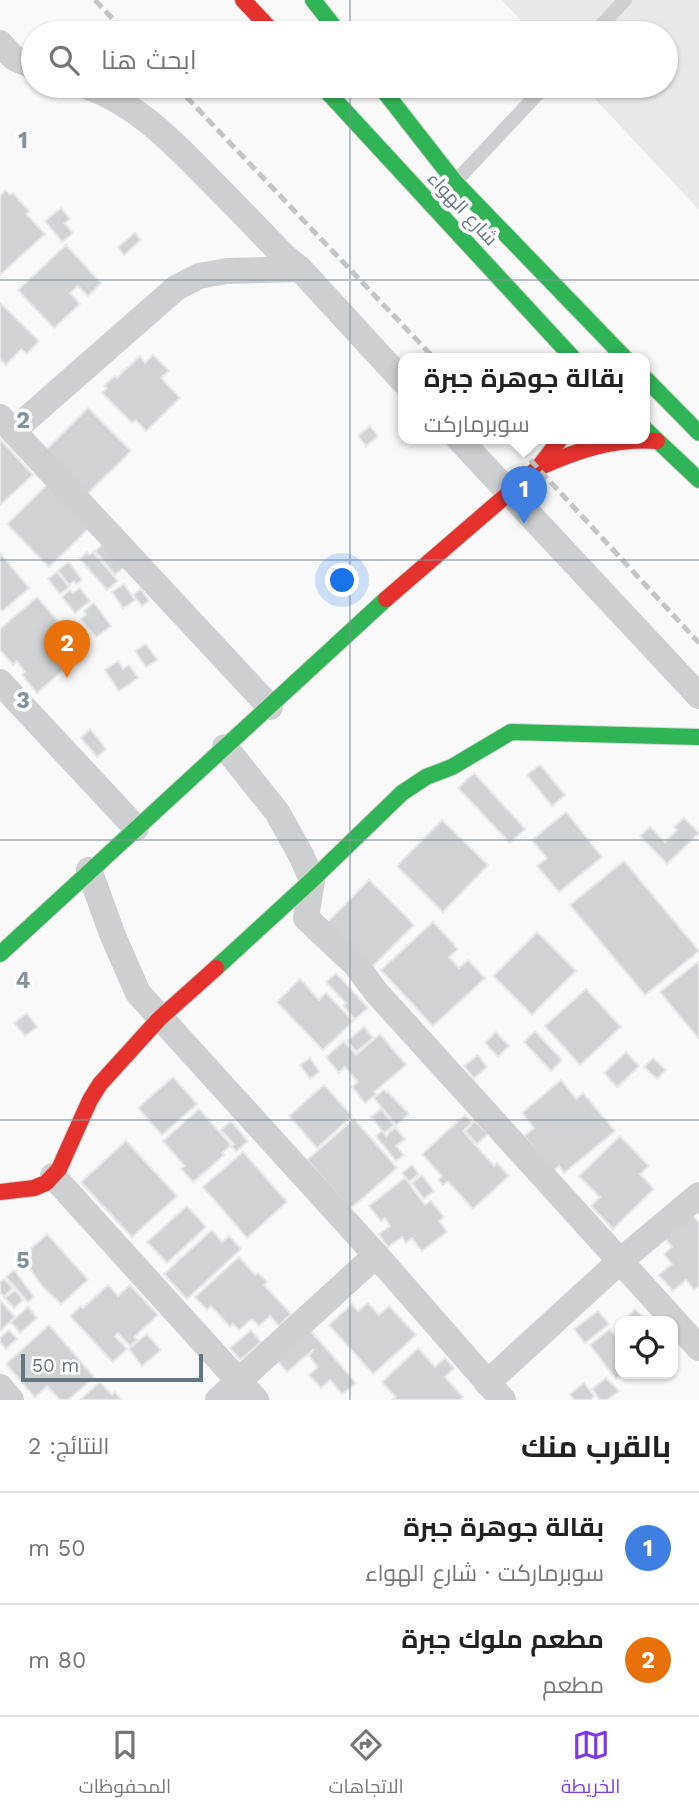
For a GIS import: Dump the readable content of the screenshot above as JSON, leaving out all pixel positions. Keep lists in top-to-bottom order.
{
  "streets": {
    "main road": ["شارع الهواء"]
  },
  "scale_bar": "50 m",
  "page": {
    "search": "ابحث هنا",
    "popup": ["بقالة جوهرة جبرة", "سوبرماركت"],
    "pins": ["1", "2"],
    "scale": "50 m",
    "heading": ["بالقرب منك", "النتائج: 2"],
    "list": [
      {
        "mark": "1",
        "name": "بقالة جوهرة جبرة",
        "note": "سوبرماركت · شارع الهواء",
        "value": "50 m"
      },
      {
        "mark": "2",
        "name": "مطعم ملوك جبرة",
        "note": "مطعم",
        "value": "80 m"
      }
    ],
    "nav": ["الخريطة", "الاتجاهات", "المحفوظات"]
  },
  "grid": {
    "rows": [
      "1",
      "2",
      "3",
      "4",
      "5"
    ]
  }
}
